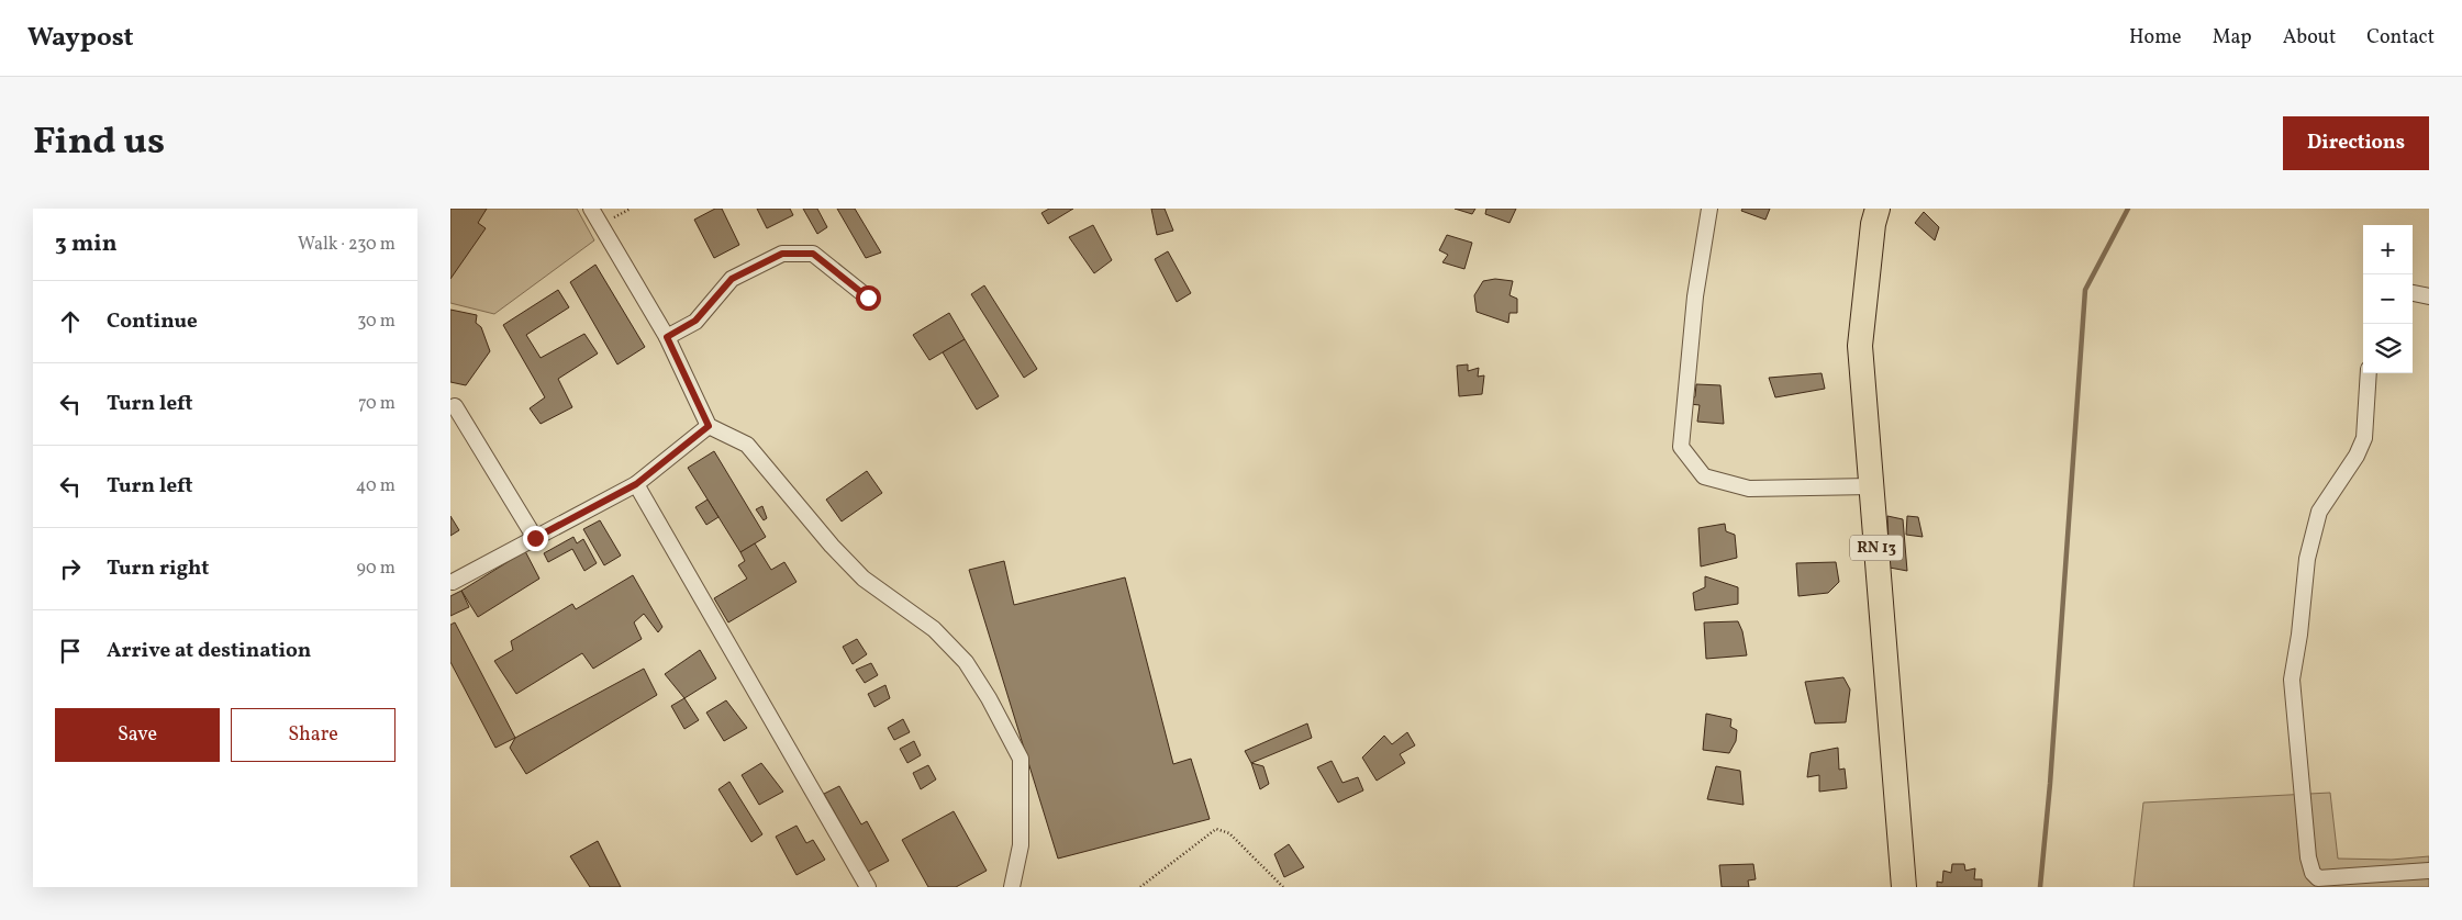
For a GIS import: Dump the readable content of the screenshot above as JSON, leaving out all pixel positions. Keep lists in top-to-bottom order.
{
  "streets": {
    "main road": ["RN 13"]
  },
  "page": {
    "header": "Waypost",
    "nav": [
      "Home",
      "Map",
      "About",
      "Contact"
    ],
    "title": "Find us",
    "buttons": [
      "Directions",
      ["Save", "Share"]
    ],
    "heading": ["3 min", "Walk · 230 m"],
    "map_buttons": ["+", "−"],
    "list": [
      ["Continue", "30 m"],
      ["Turn left", "70 m"],
      ["Turn left", "40 m"],
      ["Turn right", "90 m"],
      "Arrive at destination"
    ]
  }
}
